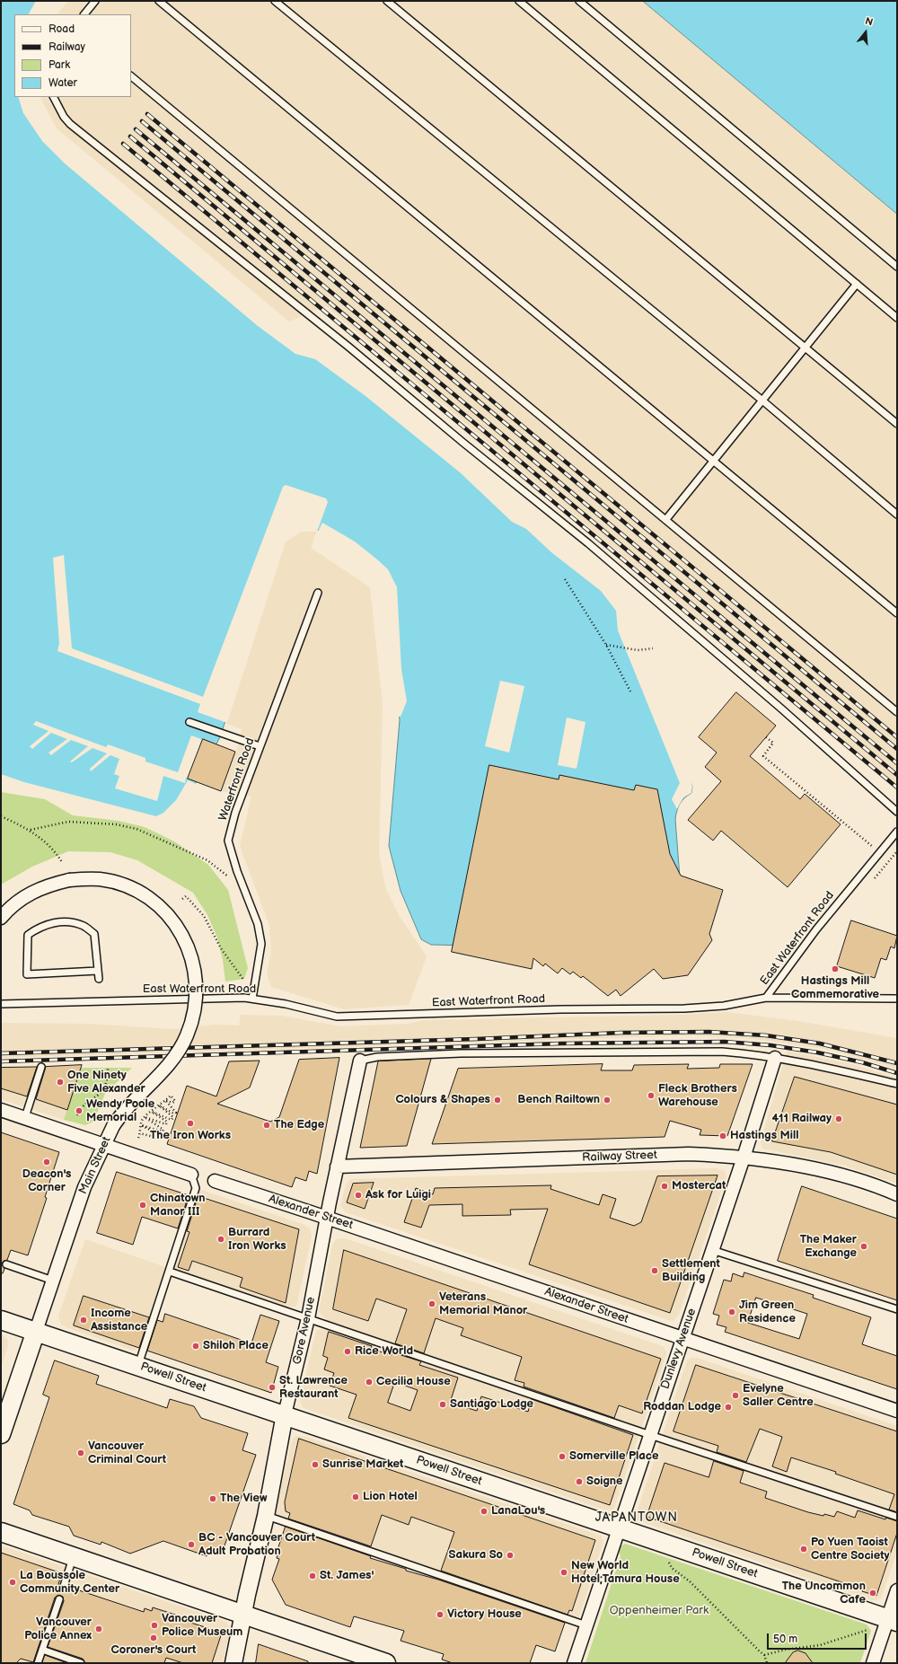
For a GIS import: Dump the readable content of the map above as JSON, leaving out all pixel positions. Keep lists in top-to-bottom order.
{
  "streets": {
    "main road": ["Main Street", "Powell Street"],
    "street": [
      "Railway Street",
      "Alexander Street",
      "Gore Avenue",
      "Dunlevy Avenue"
    ],
    "lane": ["Waterfront Road", "East Waterfront Road"]
  },
  "crossings": [
    ["Waterfront Road", "East Waterfront Road"],
    ["Railway Street", "Gore Avenue"],
    ["Railway Street", "Dunlevy Avenue"],
    ["Main Street", "Powell Street"],
    ["Alexander Street", "Gore Avenue"],
    ["Alexander Street", "Dunlevy Avenue"],
    ["Gore Avenue", "Powell Street"],
    ["Dunlevy Avenue", "Powell Street"]
  ],
  "districts": ["JAPANTOWN"],
  "parks": ["Oppenheimer Park"],
  "places": [
    "Hastings Mill Commemorative",
    "One Ninety Five Alexander",
    "Fleck Brothers Warehouse",
    "Colours & Shapes",
    "Bench Railtown",
    "Wendy Poole Memorial",
    "411 Railway",
    "The Iron Works",
    "The Edge",
    "Hastings Mill",
    "Deacon's Corner",
    "Mostercat",
    "Ask for Luigi",
    "Chinatown Manor III",
    "Burrard Iron Works",
    "The Maker Exchange",
    "Settlement Building",
    "Veterans Memorial Manor",
    "Jim Green Residence",
    "Income Assistance",
    "Shiloh Place",
    "Rice World",
    "Cecilia House",
    "St. Lawrence Restaurant",
    "Evelyne Saller Centre",
    "Santiago Lodge",
    "Roddan Lodge",
    "Vancouver Criminal Court",
    "Somerville Place",
    "Sunrise Market",
    "Soigne",
    "Lion Hotel",
    "The View",
    "LanaLou's",
    "BC - Vancouver Court Adult Probation",
    "Po Yuen Taoist Centre Society",
    "Sakura So",
    "New World Hotel;Tamura House",
    "St. James'",
    "La Boussole Community Center",
    "The Uncommon Cafe",
    "Victory House",
    "Vancouver Police Museum",
    "Vancouver Police Annex",
    "Coroner's Court"
  ],
  "legend": [
    "Road",
    "Railway",
    "Park",
    "Water"
  ],
  "scale_bar": "50 m",
  "north": "top"
}
